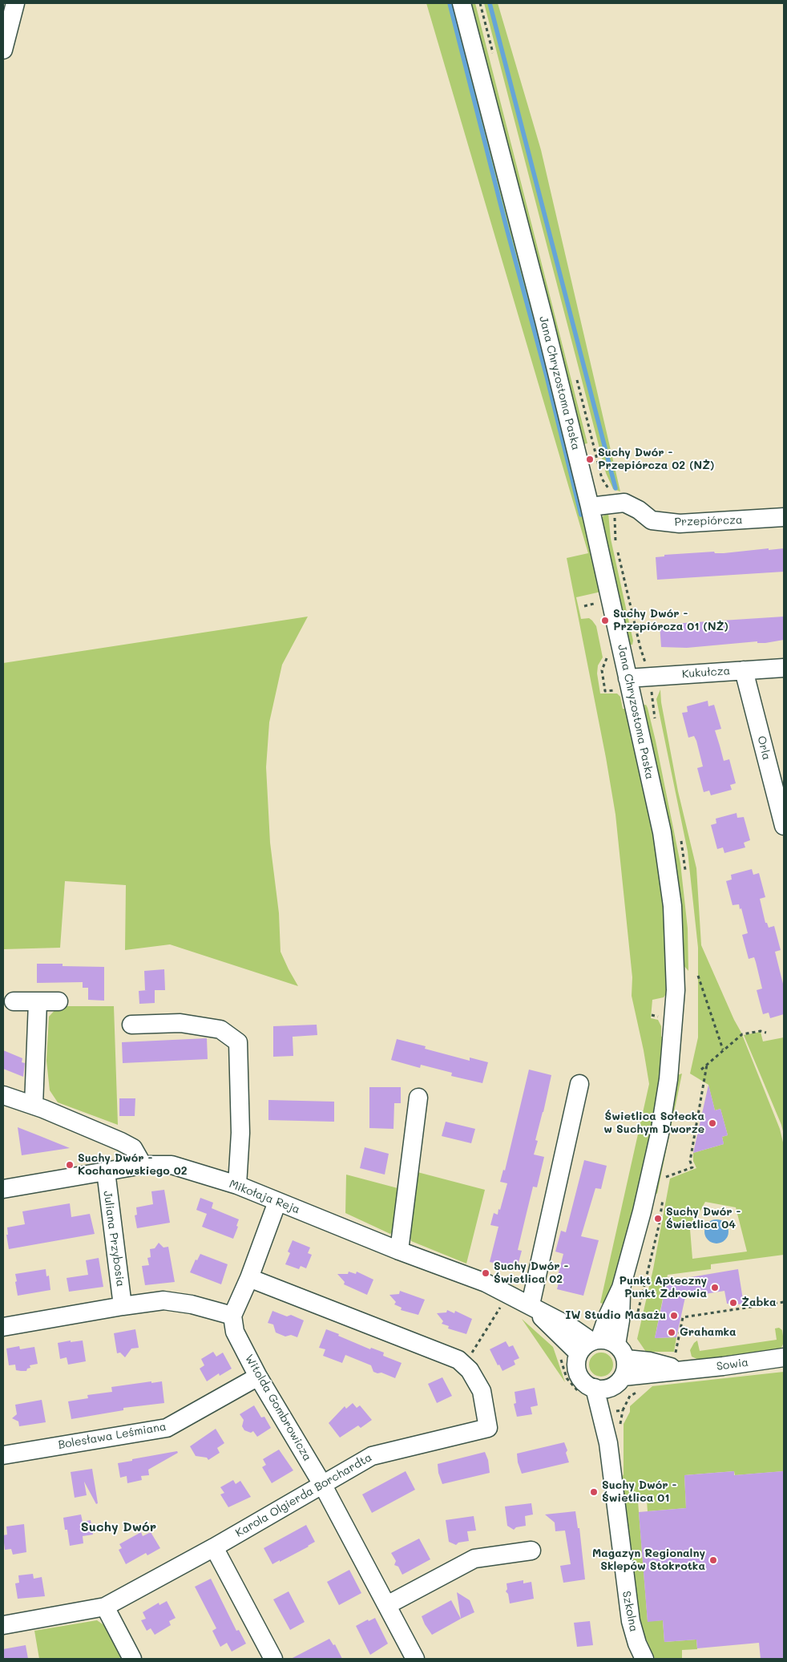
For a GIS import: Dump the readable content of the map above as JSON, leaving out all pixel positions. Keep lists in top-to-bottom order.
{
  "streets": {
    "street": [
      "Jana Chryzostoma Paska",
      "Przepiórcza",
      "Kukułcza",
      "Orla",
      "Mikołaja Reja",
      "Juliana Przybosia",
      "Sowia",
      "Witolda Gombrowicza",
      "Bolesława Leśmiana",
      "Karola Olgierda Borchardta",
      "Szkolna"
    ]
  },
  "crossings": [
    ["Jana Chryzostoma Paska", "Przepiórcza"],
    ["Jana Chryzostoma Paska", "Kukułcza"],
    ["Jana Chryzostoma Paska", "Mikołaja Reja"],
    ["Jana Chryzostoma Paska", "Sowia"],
    ["Jana Chryzostoma Paska", "Szkolna"],
    ["Kukułcza", "Orla"],
    ["Mikołaja Reja", "Juliana Przybosia"],
    ["Mikołaja Reja", "Sowia"],
    ["Mikołaja Reja", "Szkolna"],
    ["Sowia", "Szkolna"],
    ["Witolda Gombrowicza", "Bolesława Leśmiana"],
    ["Witolda Gombrowicza", "Karola Olgierda Borchardta"]
  ],
  "districts": ["Suchy Dwór"],
  "places": [
    "Suchy Dwór - Przepiórcza 02 (NŻ)",
    "Suchy Dwór - Przepiórcza 01 (NŻ)",
    "Świetlica Sołecka w Suchym Dworze",
    "Suchy Dwór - Kochanowskiego 02",
    "Suchy Dwór - Świetlica 04",
    "Suchy Dwór - Świetlica 02",
    "Punkt Apteczny Punkt Zdrowia",
    "Żabka",
    "IW Studio Masażu",
    "Grahamka",
    "Suchy Dwór - Świetlica 01",
    "Magazyn Regionalny Sklepów Stokrotka"
  ]
}
